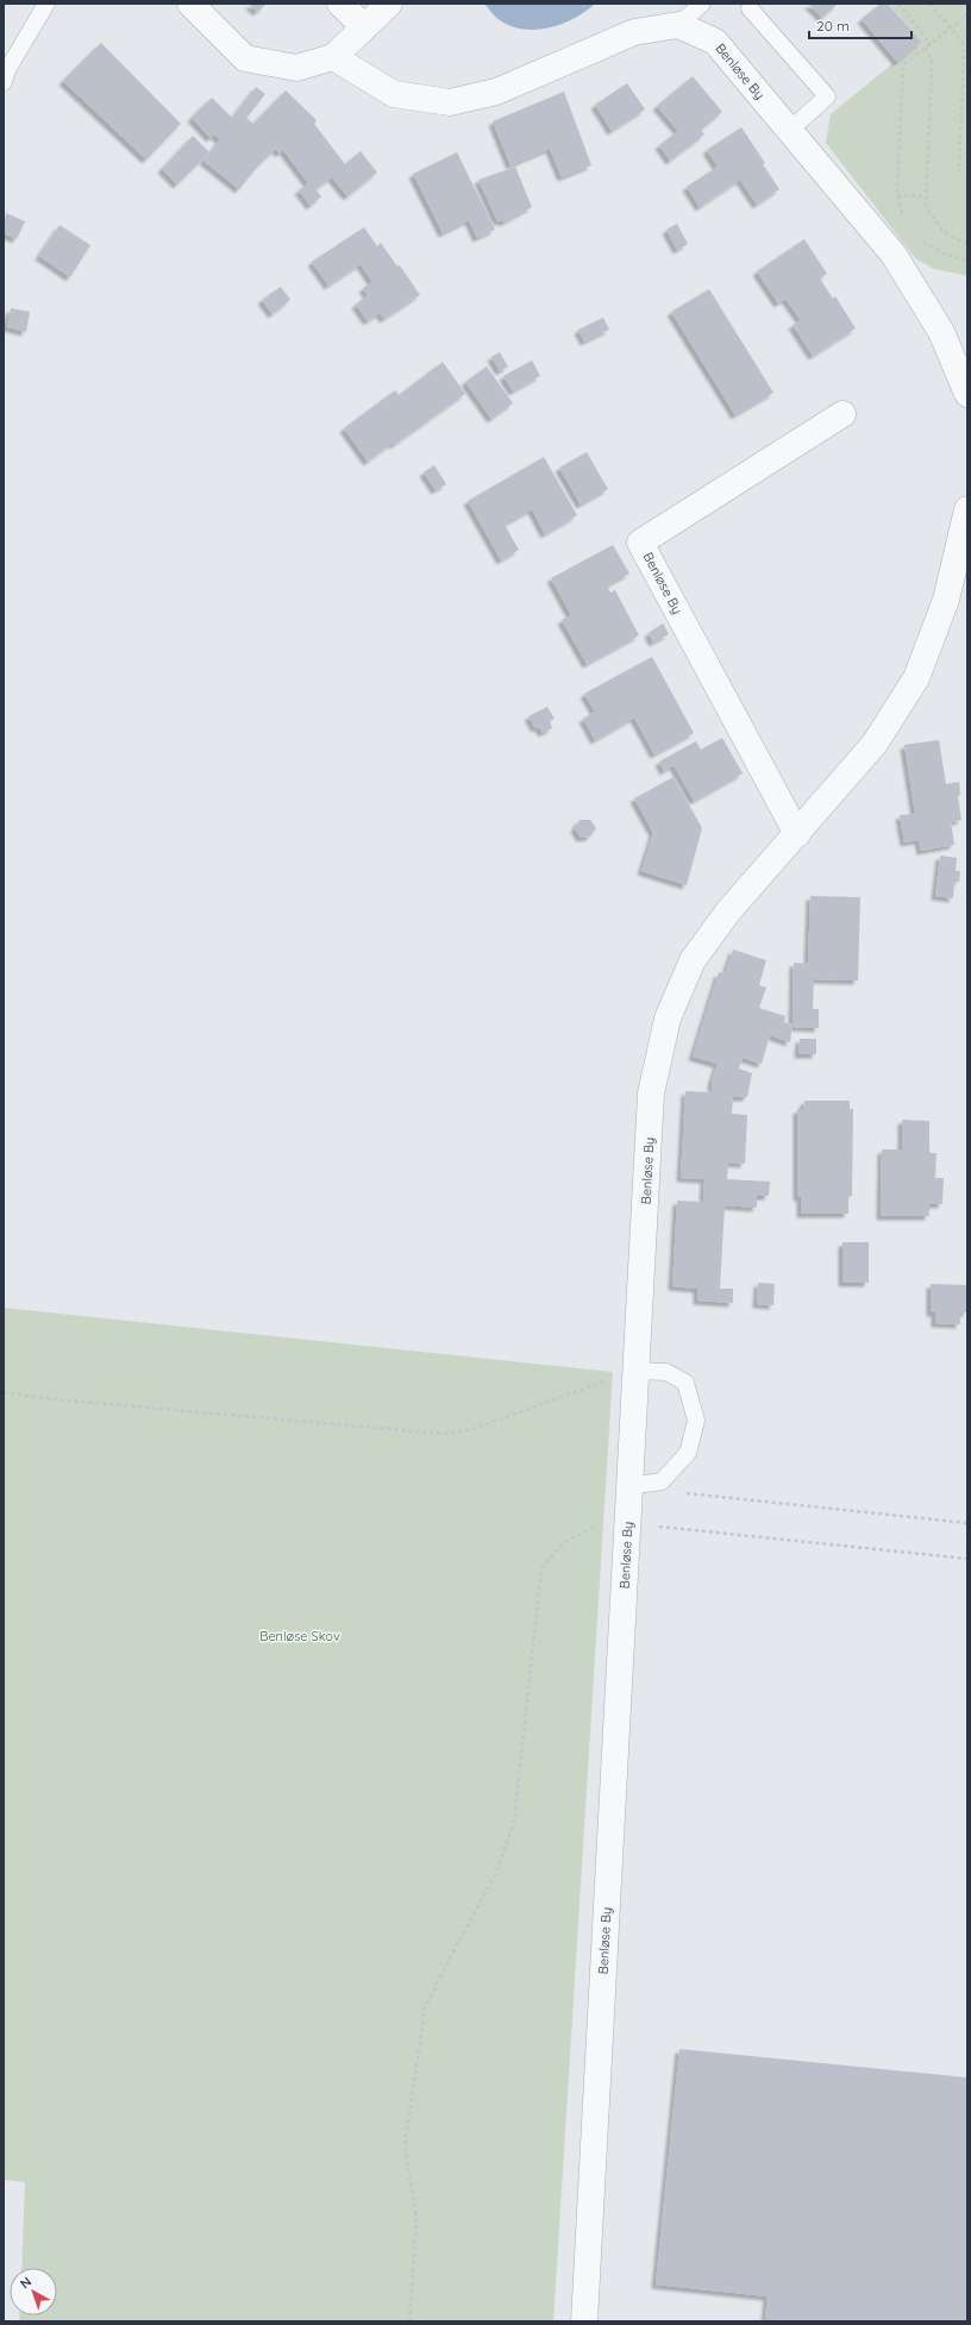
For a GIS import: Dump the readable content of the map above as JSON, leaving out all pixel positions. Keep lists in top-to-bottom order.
{
  "streets": {
    "street": ["Benløse By"]
  },
  "parks": ["Benløse Skov"],
  "scale_bar": "20 m",
  "north": "top left"
}
